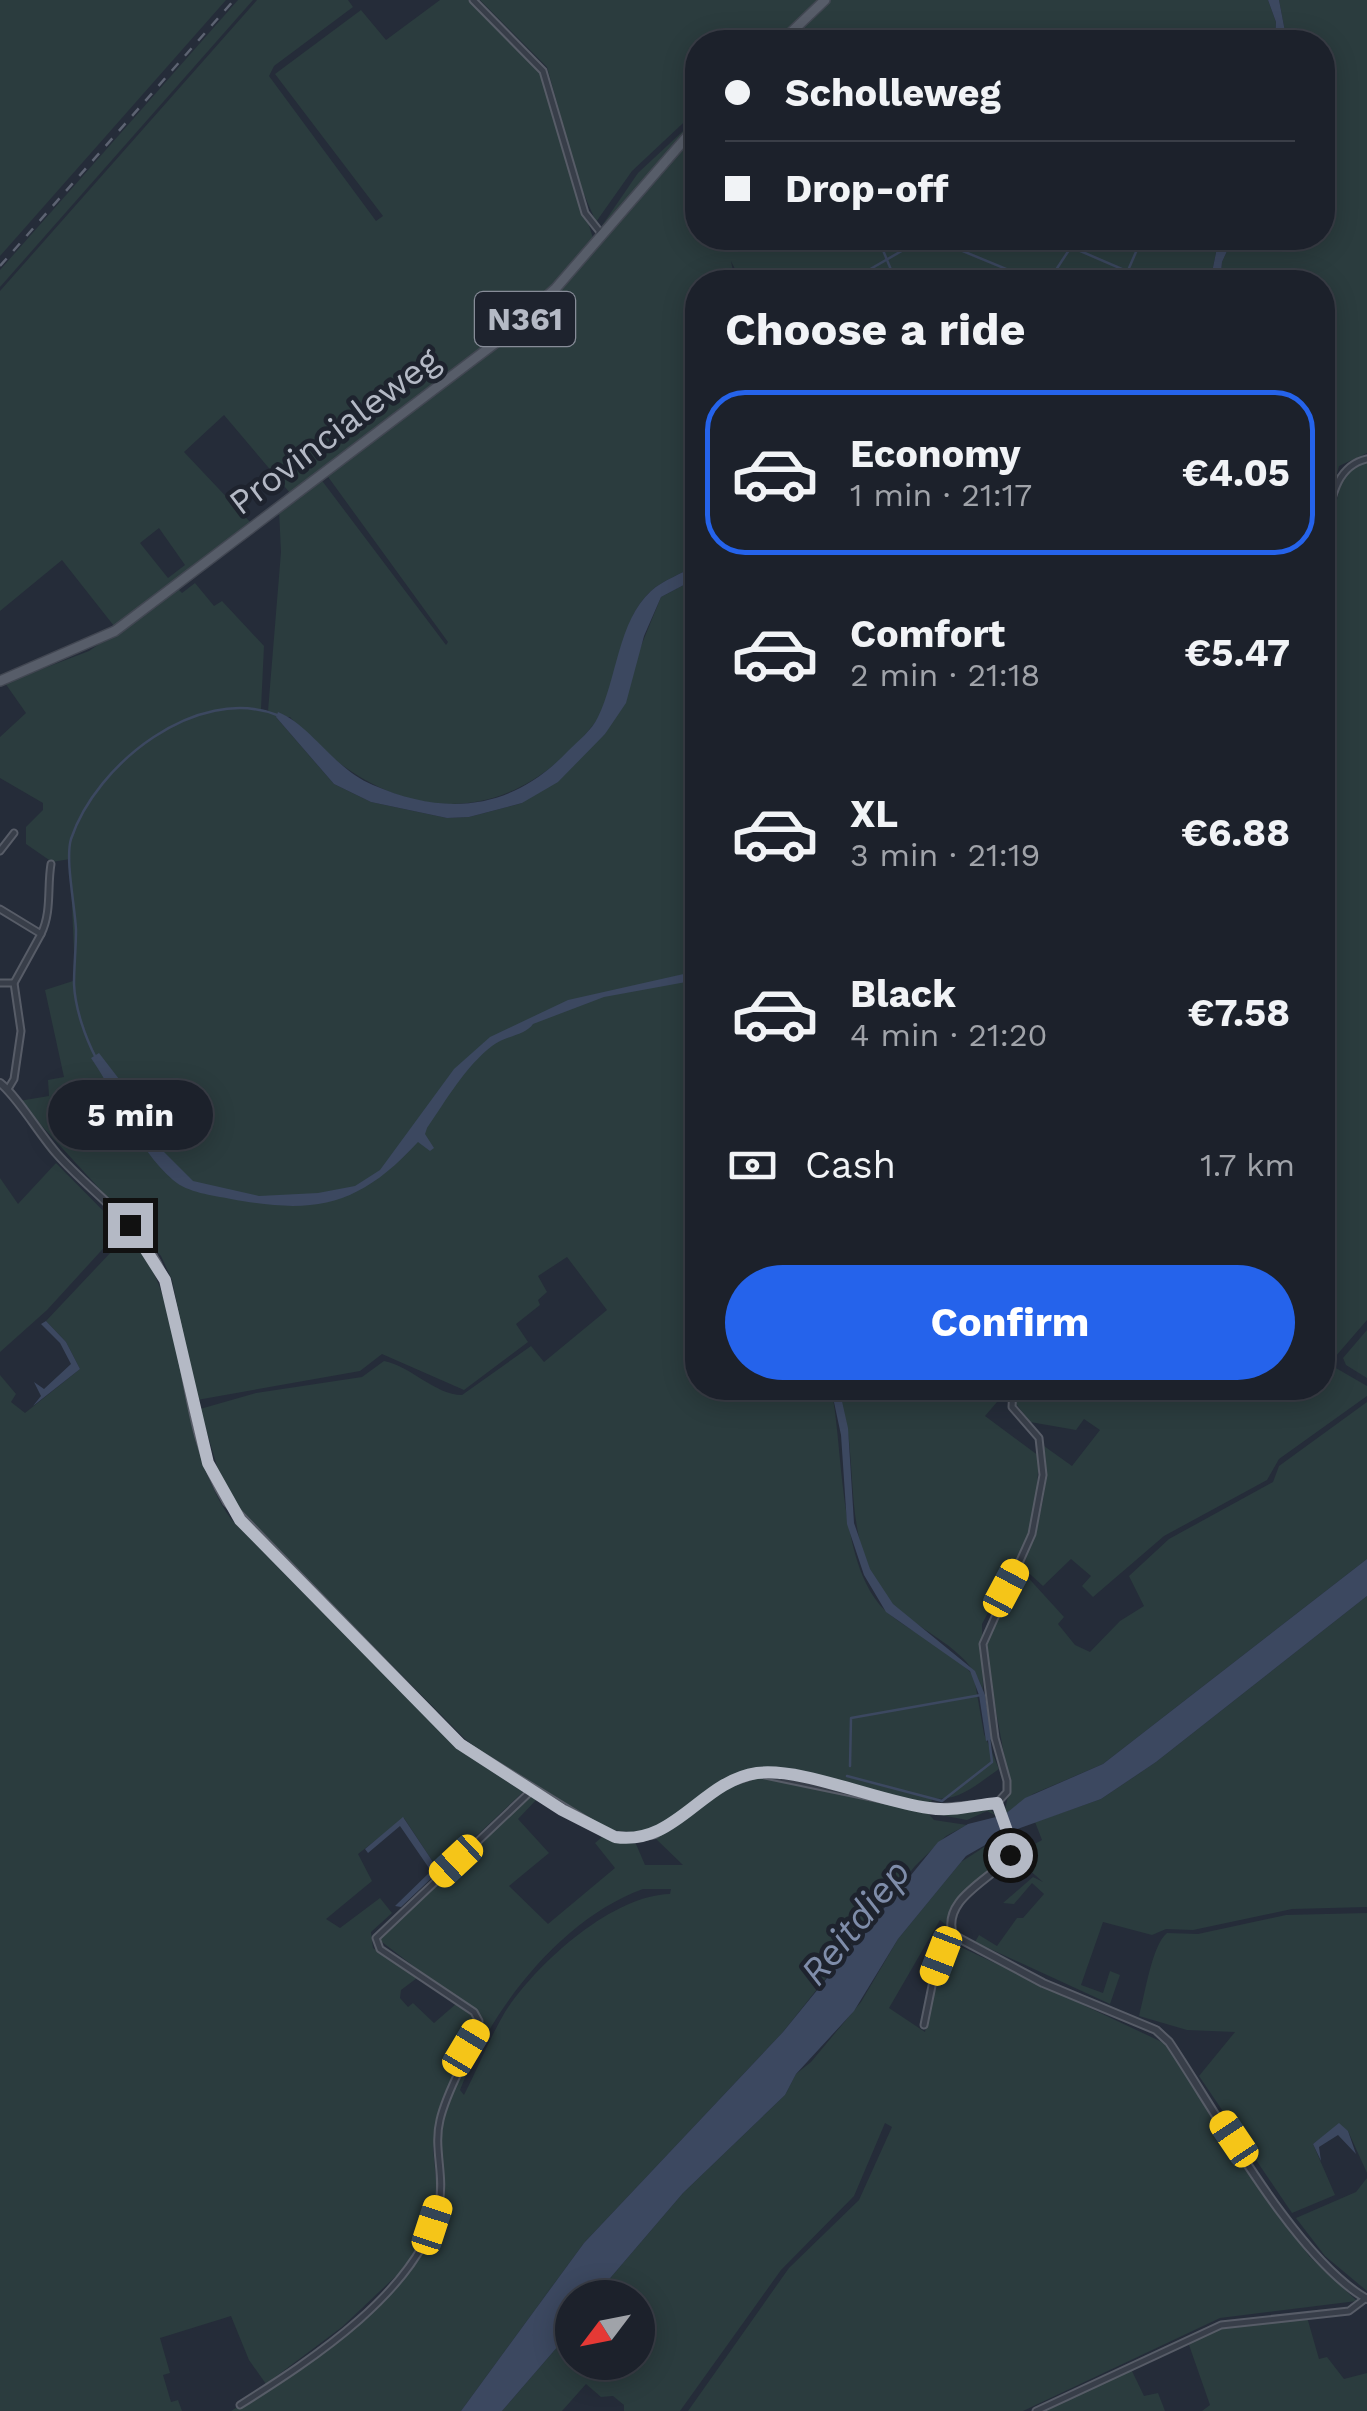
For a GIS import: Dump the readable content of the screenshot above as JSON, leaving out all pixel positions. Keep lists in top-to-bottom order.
{
  "streets": {
    "main road": ["N361", "Provincialeweg"]
  },
  "water": ["Reitdiep"],
  "north": "bottom left",
  "page": {
    "banner": ["Scholleweg", "Drop-off"],
    "heading": "Choose a ride",
    "list": [
      {
        "name": "Economy",
        "note": "1 min · 21:17",
        "value": "€4.05"
      },
      {
        "name": "Comfort",
        "note": "2 min · 21:18",
        "value": "€5.47"
      },
      {
        "name": "XL",
        "note": "3 min · 21:19",
        "value": "€6.88"
      },
      {
        "name": "Black",
        "note": "4 min · 21:20",
        "value": "€7.58"
      }
    ],
    "bubble": "5 min",
    "pay": ["Cash", "1.7 km"],
    "buttons": "Confirm"
  }
}
